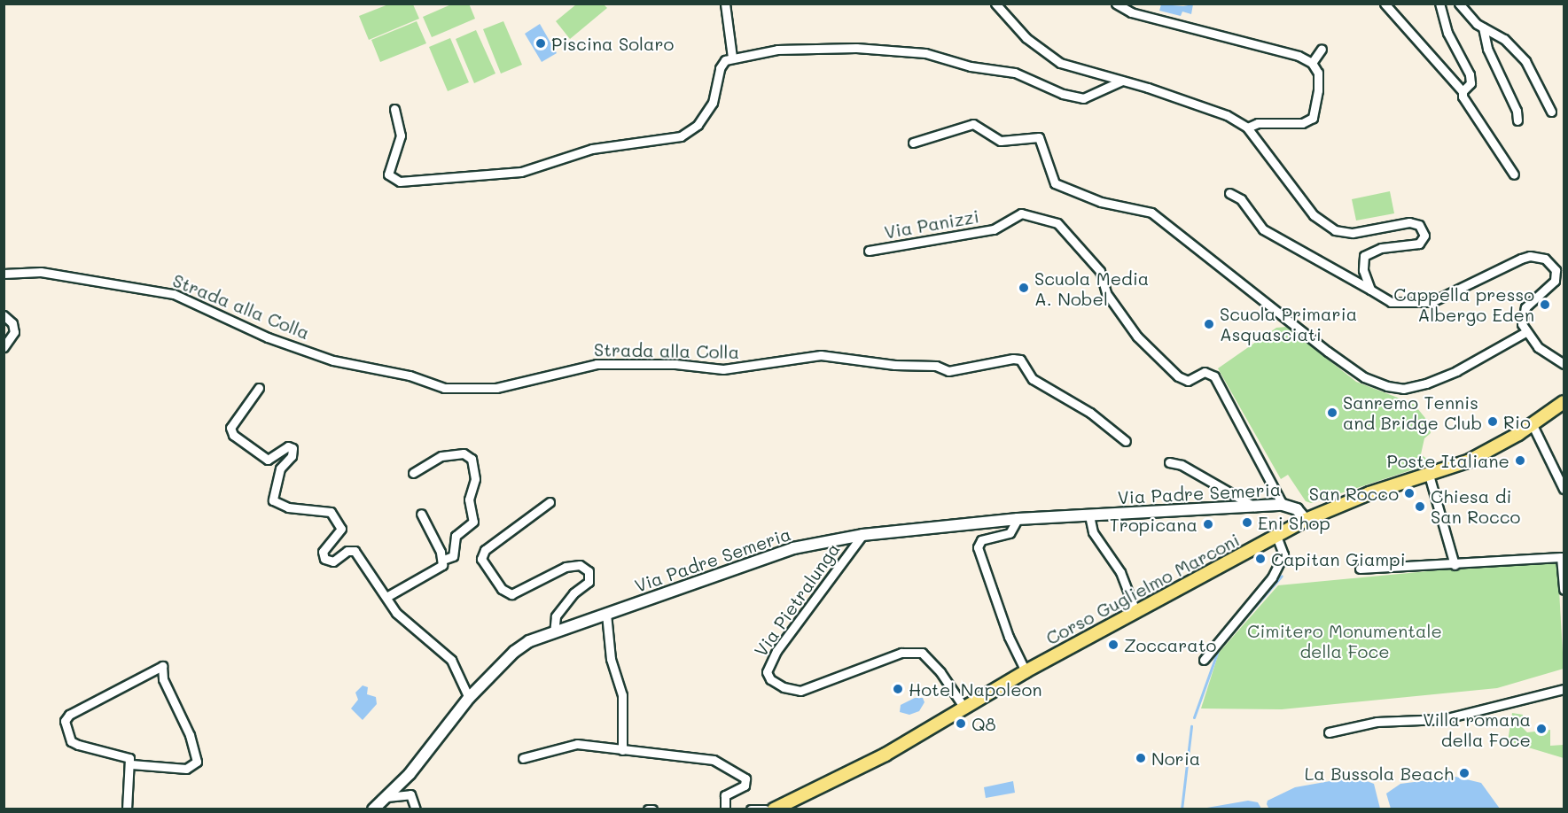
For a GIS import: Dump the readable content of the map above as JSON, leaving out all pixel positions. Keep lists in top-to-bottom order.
{
  "streets": {
    "main road": ["Via Padre Semeria", "Corso Guglielmo Marconi"],
    "street": ["Via Panizzi", "Strada alla Colla", "Via Pietralunga"]
  },
  "crossings": [
    ["Via Panizzi", "Via Padre Semeria"],
    ["Via Padre Semeria", "Corso Guglielmo Marconi"],
    ["Via Padre Semeria", "Via Pietralunga"],
    ["Corso Guglielmo Marconi", "Via Pietralunga"]
  ],
  "parks": ["Cimitero Monumentale della Foce"],
  "places": [
    "Piscina Solaro",
    "Scuola Media A. Nobel",
    "Cappella presso Albergo Eden",
    "Scuola Primaria Asquasciati",
    "Sanremo Tennis and Bridge Club",
    "Rio",
    "Poste Italiane",
    "San Rocco",
    "Chiesa di San Rocco",
    "Eni Shop",
    "Tropicana",
    "Capitan Giampi",
    "Zoccarato",
    "Hotel Napoleon",
    "Q8",
    "Villa romana della Foce",
    "Noria",
    "La Bussola Beach"
  ]
}
